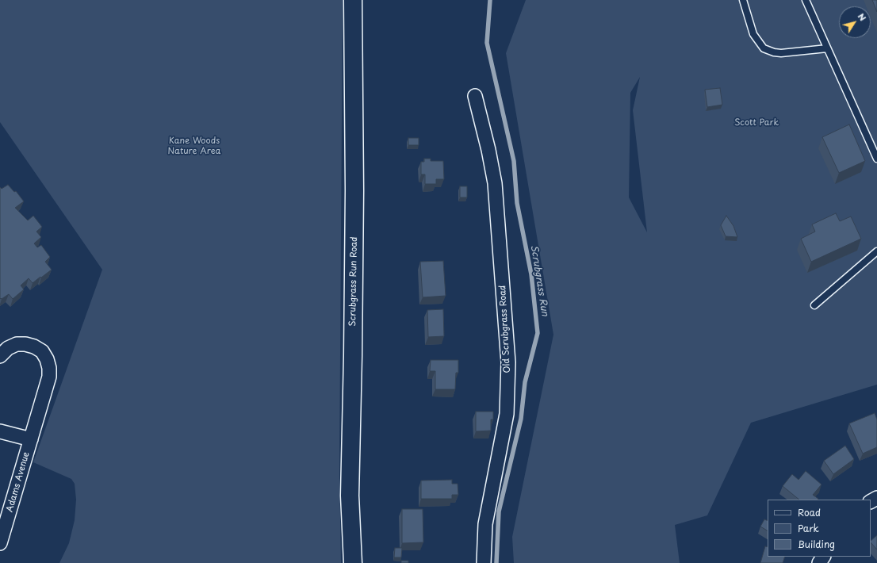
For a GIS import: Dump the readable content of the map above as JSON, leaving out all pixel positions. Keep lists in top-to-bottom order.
{
  "streets": {
    "street": ["Scrubgrass Run Road", "Old Scrubgrass Road", "Adams Avenue"]
  },
  "water": ["Scrubgrass Run"],
  "parks": ["Scott Park", "Kane Woods Nature Area"],
  "legend": ["Road", "Park", "Building"],
  "north": "top right"
}
